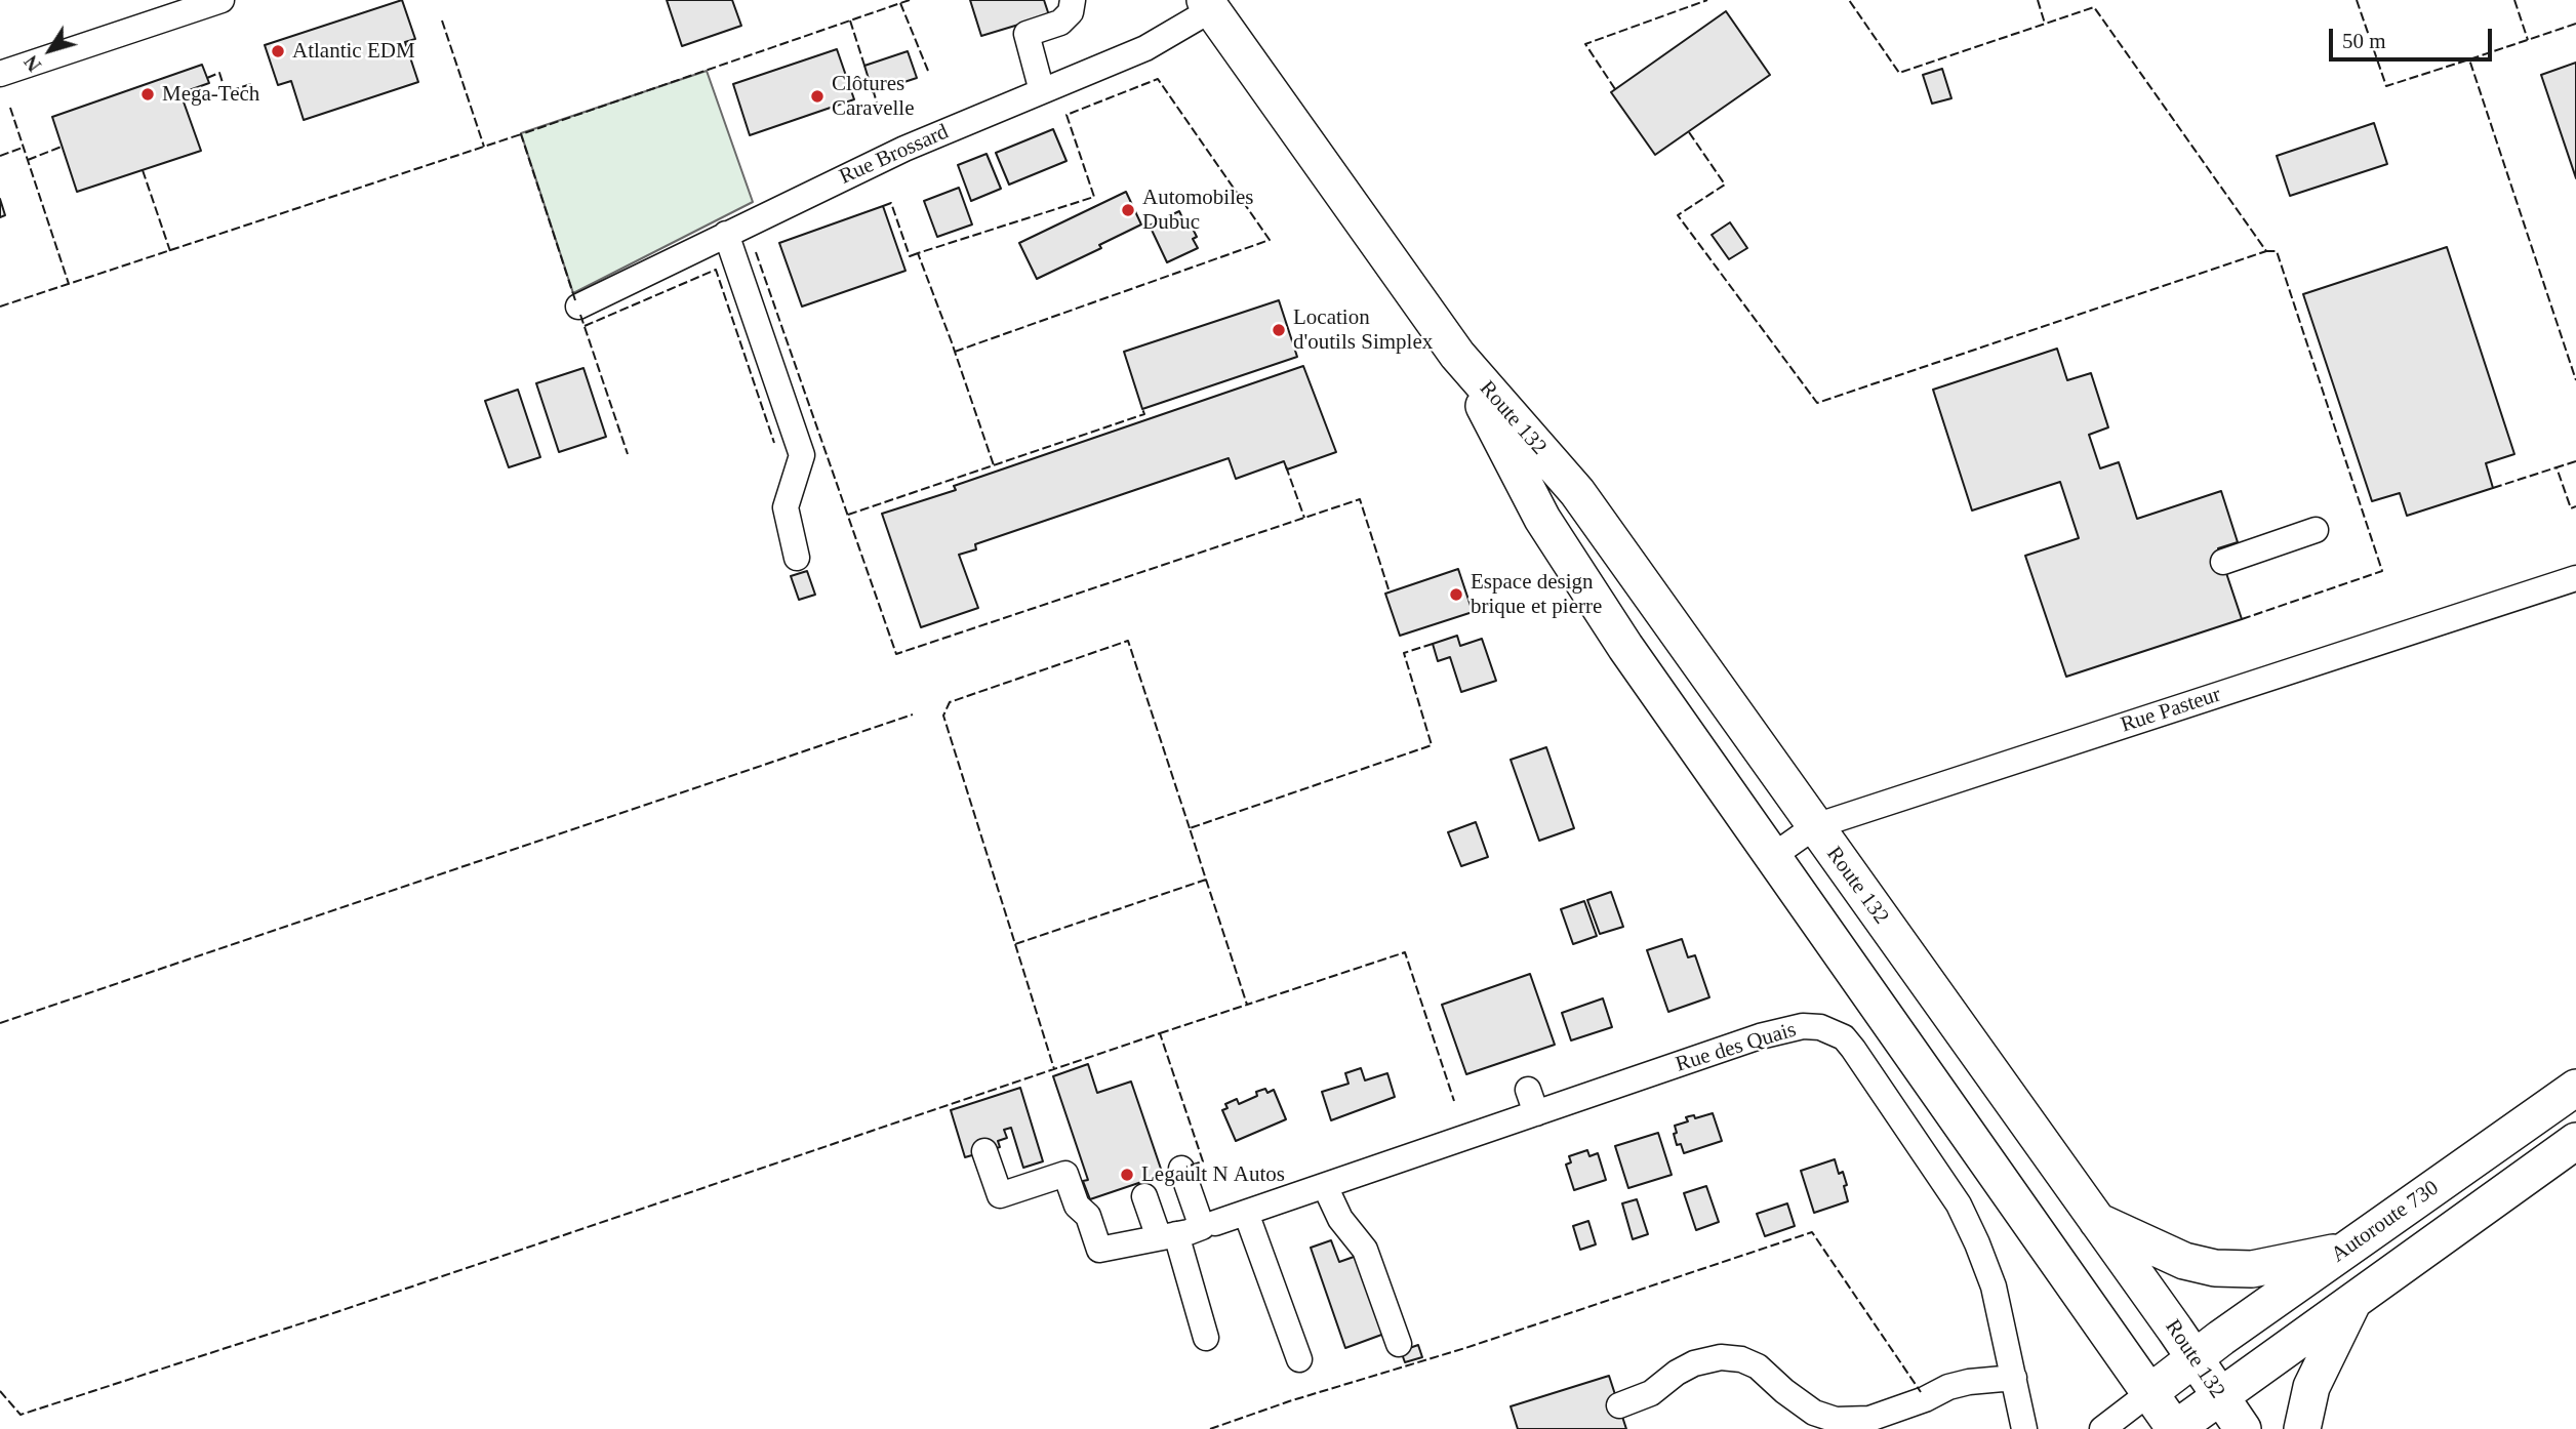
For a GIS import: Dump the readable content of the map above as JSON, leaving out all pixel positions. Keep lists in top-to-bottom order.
{
  "streets": {
    "highway": ["Route 132", "Autoroute 730"],
    "street": ["Rue Brossard", "Rue Pasteur", "Rue des Quais"]
  },
  "crossings": [
    ["Rue Brossard", "Route 132"],
    ["Route 132", "Rue Pasteur"],
    ["Route 132", "Autoroute 730"]
  ],
  "places": [
    "Atlantic EDM",
    "Mega-Tech",
    "Clôtures Caravelle",
    "Automobiles Dubuc",
    "Location d'outils Simplex",
    "Espace design brique et pierre",
    "Legault N Autos"
  ],
  "scale_bar": "50 m",
  "north": "bottom left"
}
